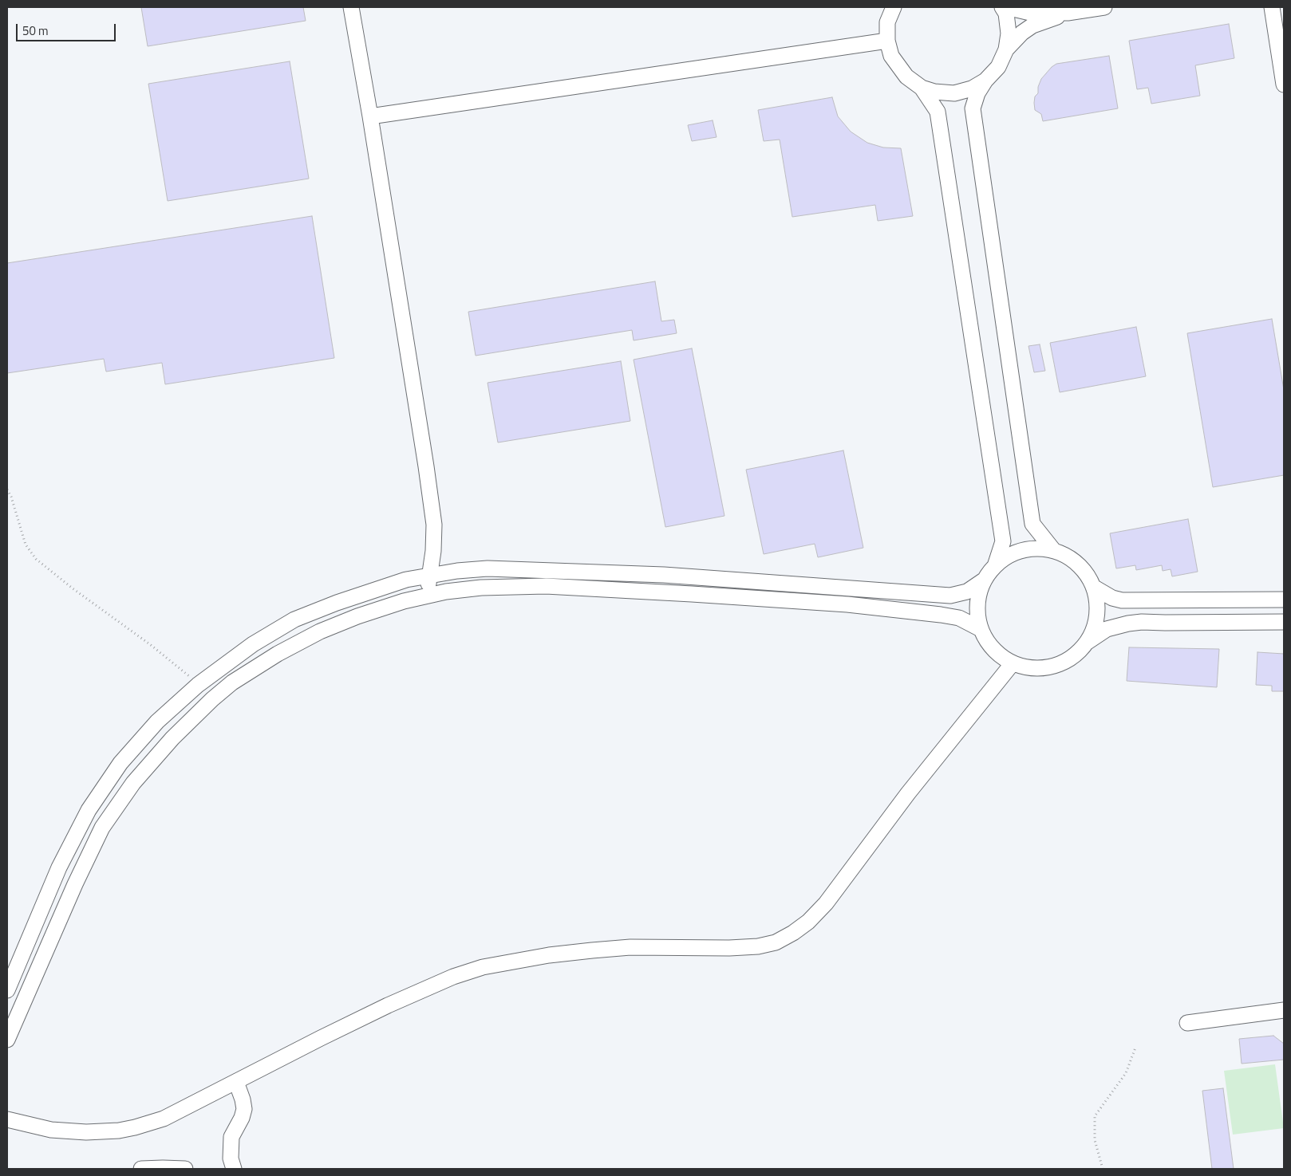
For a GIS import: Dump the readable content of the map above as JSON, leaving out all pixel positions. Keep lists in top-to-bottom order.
{
  "scale_bar": "50 m"
}
